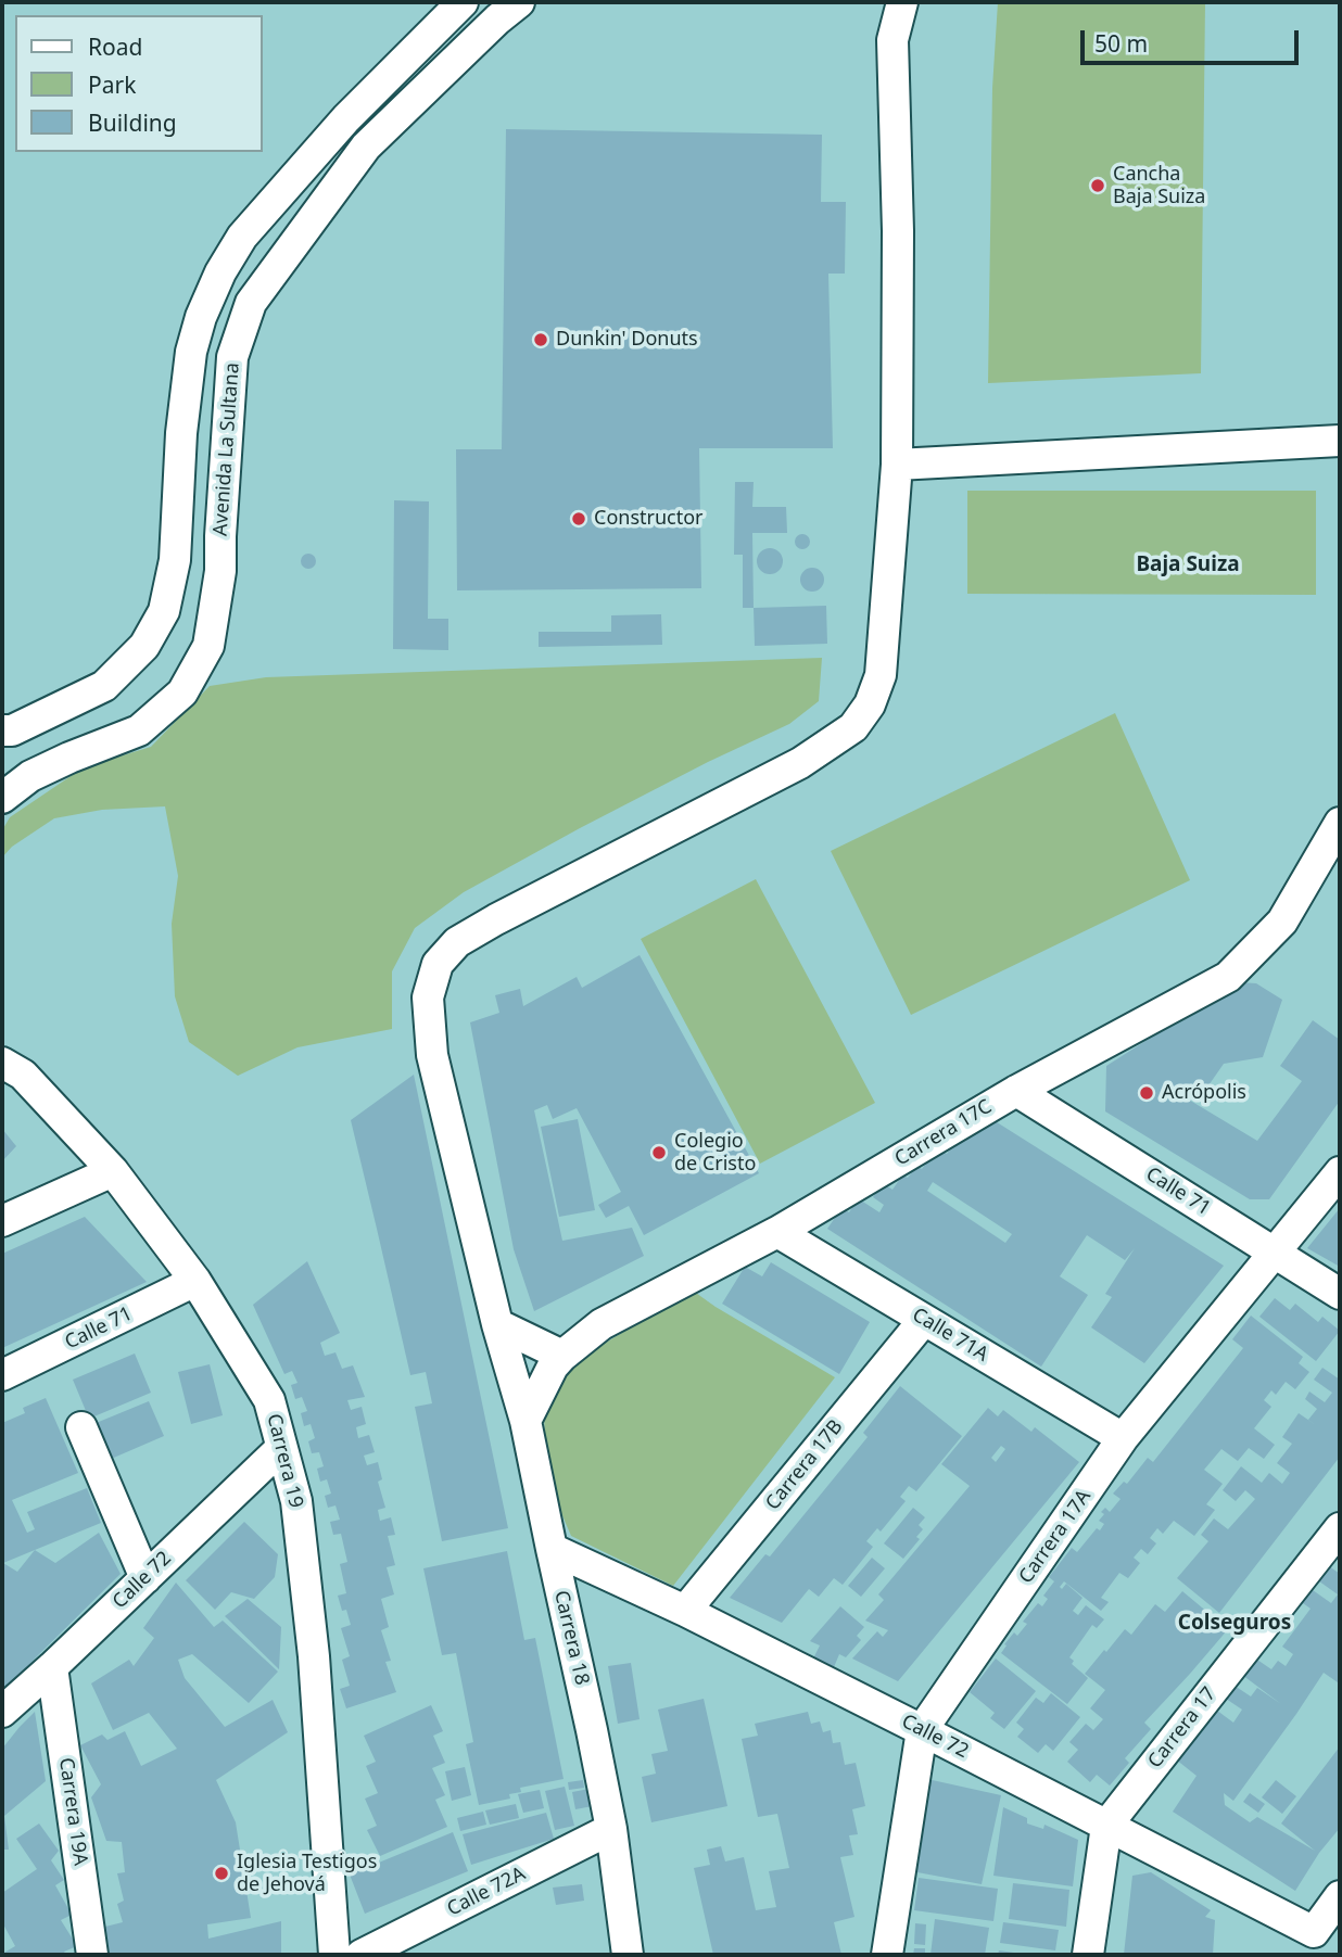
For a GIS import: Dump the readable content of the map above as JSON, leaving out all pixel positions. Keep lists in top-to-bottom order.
{
  "streets": {
    "street": [
      "Avenida La Sultana",
      "Carrera 17C",
      "Calle 71",
      "Calle 71A",
      "Carrera 19",
      "Carrera 17B",
      "Carrera 17A",
      "Calle 72",
      "Carrera 18",
      "Carrera 17",
      "Carrera 19A",
      "Calle 72A"
    ]
  },
  "crossings": [
    ["Carrera 17C", "Calle 71"],
    ["Carrera 17C", "Calle 71A"],
    ["Carrera 17C", "Carrera 18"],
    ["Calle 71", "Carrera 19"],
    ["Calle 71", "Carrera 17A"],
    ["Calle 71A", "Carrera 17B"],
    ["Calle 71A", "Carrera 17A"],
    ["Carrera 19", "Calle 72"],
    ["Carrera 17B", "Calle 72"],
    ["Carrera 17A", "Calle 72"],
    ["Calle 72", "Carrera 18"],
    ["Calle 72", "Carrera 17"],
    ["Calle 72", "Carrera 19A"],
    ["Carrera 18", "Calle 72A"]
  ],
  "districts": ["Baja Suiza", "Colseguros"],
  "places": [
    "Cancha Baja Suiza",
    "Dunkin' Donuts",
    "Constructor",
    "Acrópolis",
    "Colegio de Cristo",
    "Iglesia Testigos de Jehová"
  ],
  "legend": ["Road", "Park", "Building"],
  "scale_bar": "50 m"
}
